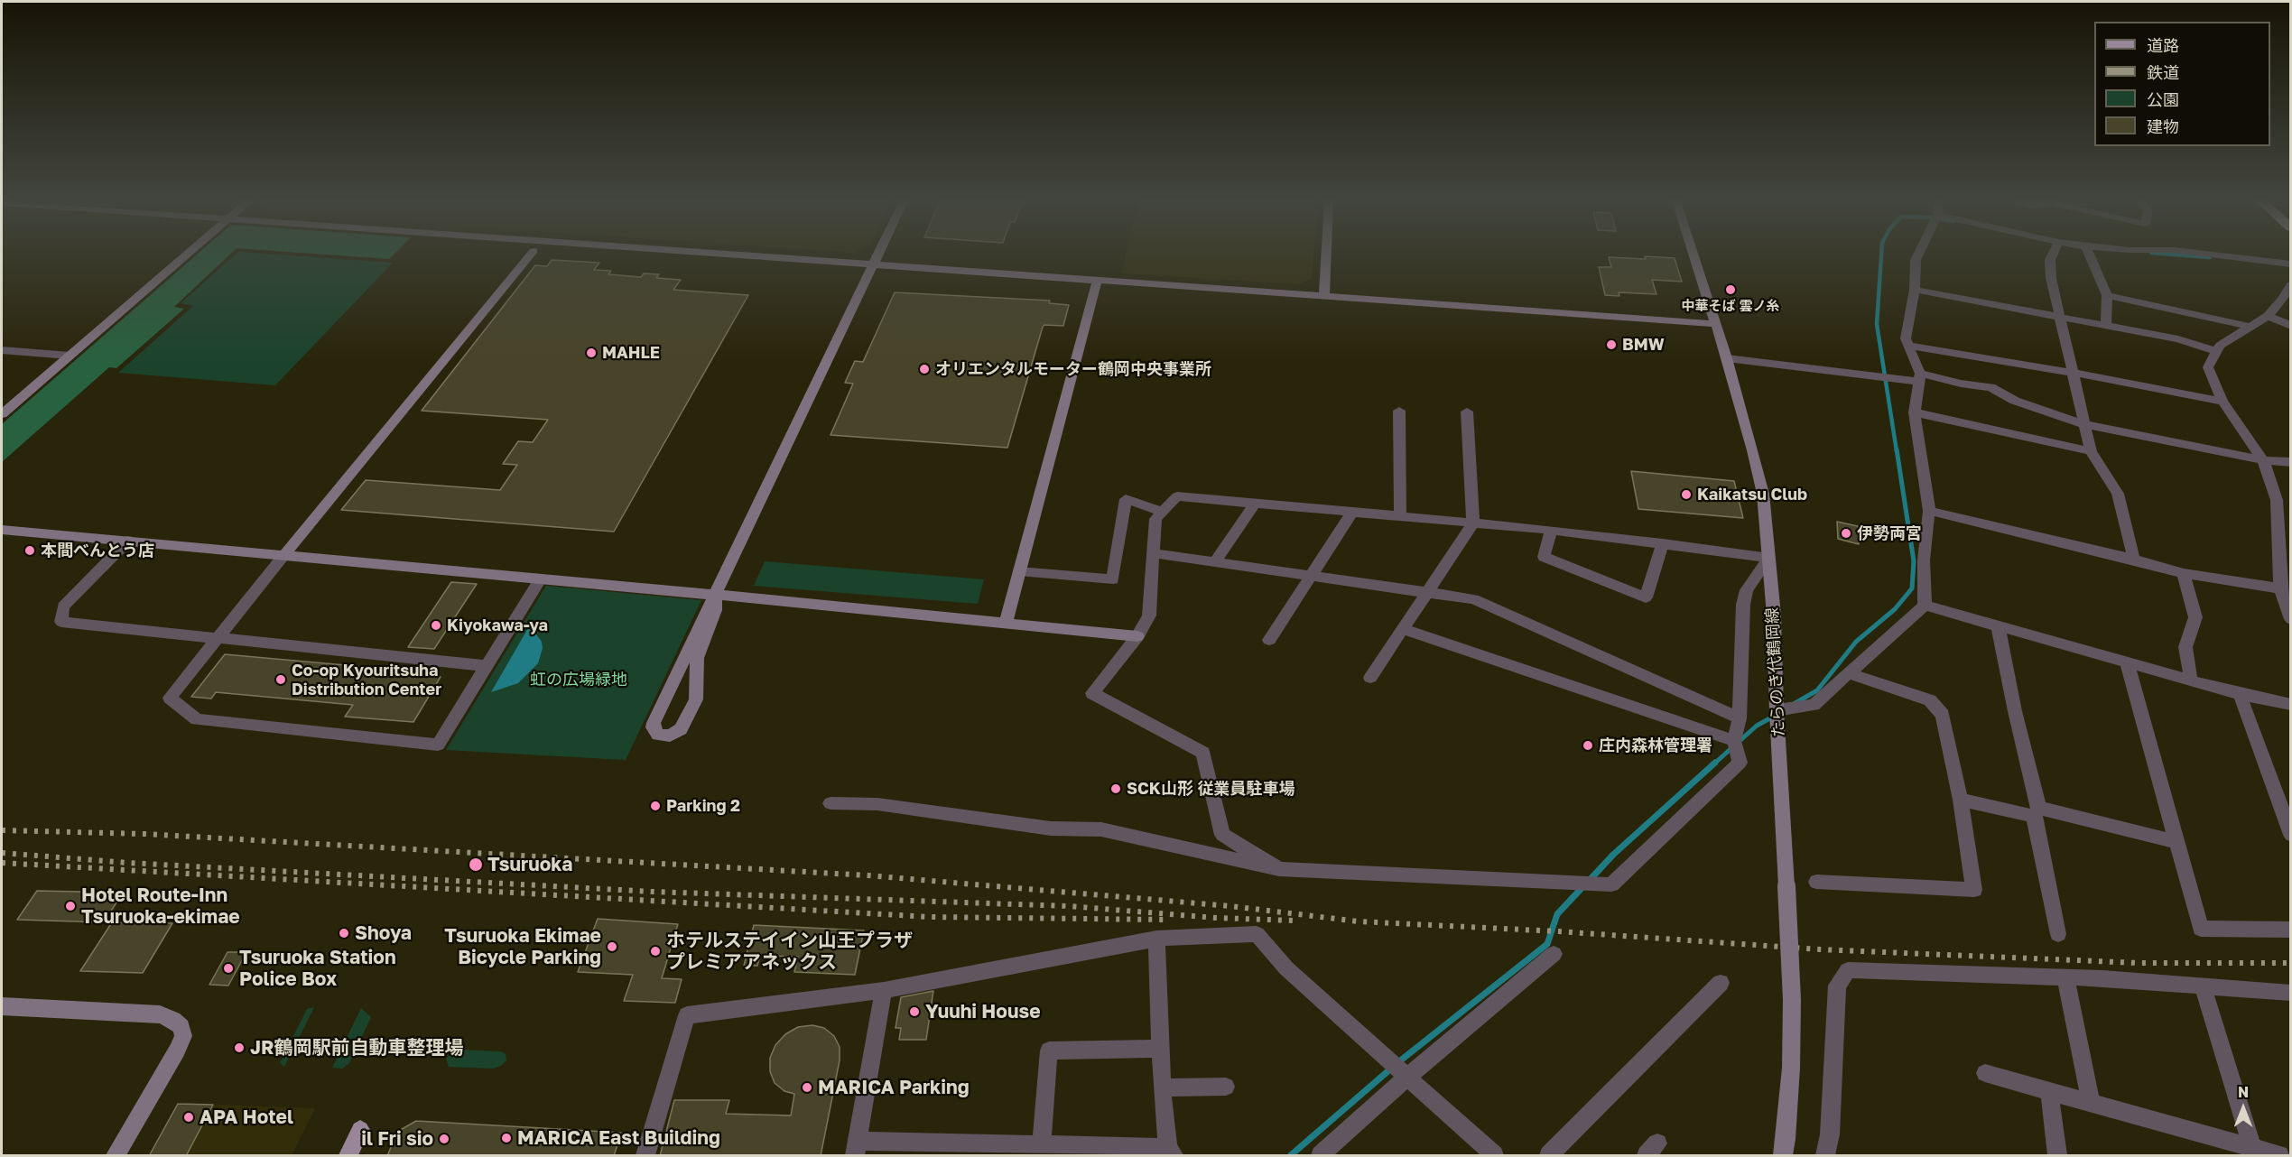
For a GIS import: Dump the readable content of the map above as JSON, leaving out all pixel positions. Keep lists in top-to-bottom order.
{
  "streets": {
    "street": ["たらのき代鶴岡線"]
  },
  "parks": ["虹の広場緑地"],
  "places": [
    "中華そば 雲ノ糸",
    "BMW",
    "MAHLE",
    "オリエンタルモーター鶴岡中央事業所",
    "Kaikatsu Club",
    "伊勢両宮",
    "本間べんとう店",
    "Kiyokawa-ya",
    "Co-op Kyouritsuha Distribution Center",
    "庄内森林管理署",
    "SCK山形 従業員駐車場",
    "Parking 2",
    "Tsuruoka",
    "Hotel Route-Inn Tsuruoka-ekimae",
    "Shoya",
    "Tsuruoka Ekimae Bicycle Parking",
    "ホテルステイイン山王プラザ プレミアアネックス",
    "Tsuruoka Station Police Box",
    "Yuuhi House",
    "JR鶴岡駅前自動車整理場",
    "MARICA Parking",
    "APA Hotel",
    "MARICA East Building",
    "il Fri sio"
  ],
  "legend": [
    "道路",
    "鉄道",
    "公園",
    "建物"
  ],
  "north": "top"
}
